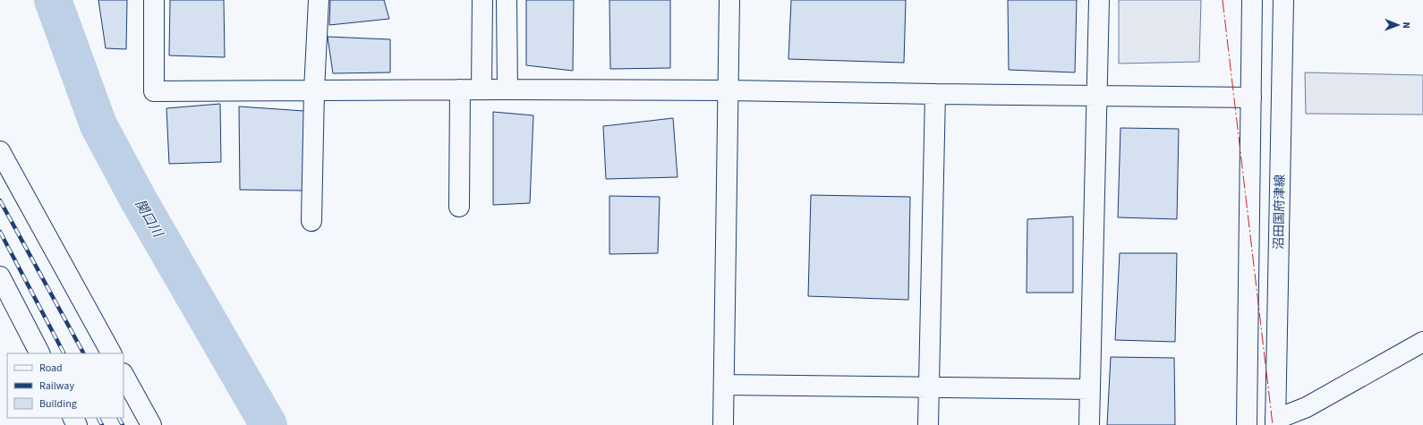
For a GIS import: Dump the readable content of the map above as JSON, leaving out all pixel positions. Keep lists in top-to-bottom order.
{
  "streets": {
    "street": ["沼田国府津線"]
  },
  "water": ["関口川"],
  "legend": ["Road", "Railway", "Building"],
  "north": "right"
}
